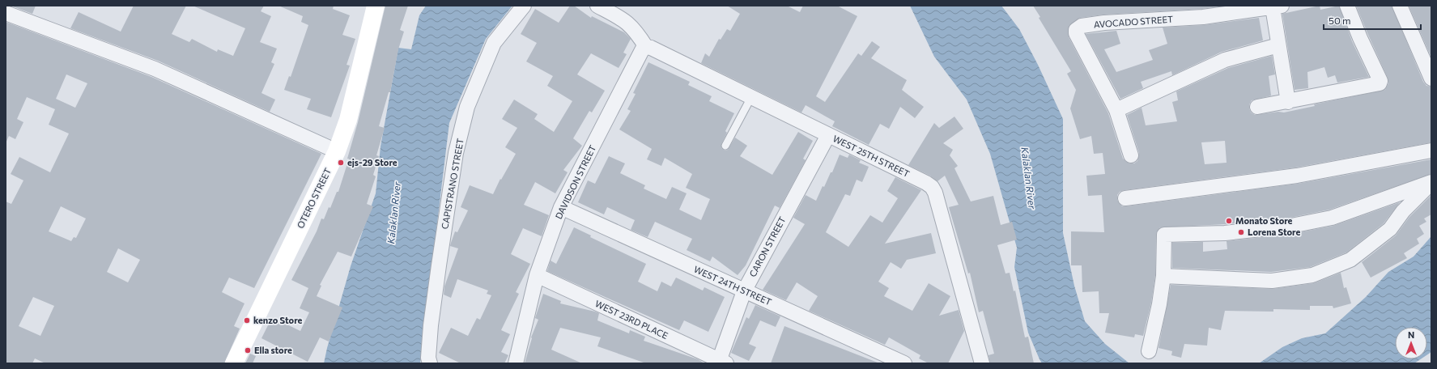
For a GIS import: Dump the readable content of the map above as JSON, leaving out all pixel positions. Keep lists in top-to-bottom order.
{
  "streets": {
    "main road": ["OTERO STREET"],
    "street": [
      "AVOCADO STREET",
      "WEST 25TH STREET",
      "DAVIDSON STREET",
      "CAPISTRANO STREET",
      "CARON STREET",
      "WEST 24TH STREET",
      "WEST 23RD PLACE"
    ]
  },
  "crossings": [
    ["WEST 25TH STREET", "DAVIDSON STREET"],
    ["WEST 25TH STREET", "CARON STREET"],
    ["DAVIDSON STREET", "WEST 24TH STREET"],
    ["DAVIDSON STREET", "WEST 23RD PLACE"],
    ["CARON STREET", "WEST 24TH STREET"],
    ["CARON STREET", "WEST 23RD PLACE"]
  ],
  "water": ["Kalaklan River"],
  "places": [
    "ejs-29 Store",
    "Monato Store",
    "Lorena Store",
    "kenzo Store",
    "Ella store"
  ],
  "scale_bar": "50 m",
  "north": "top"
}
